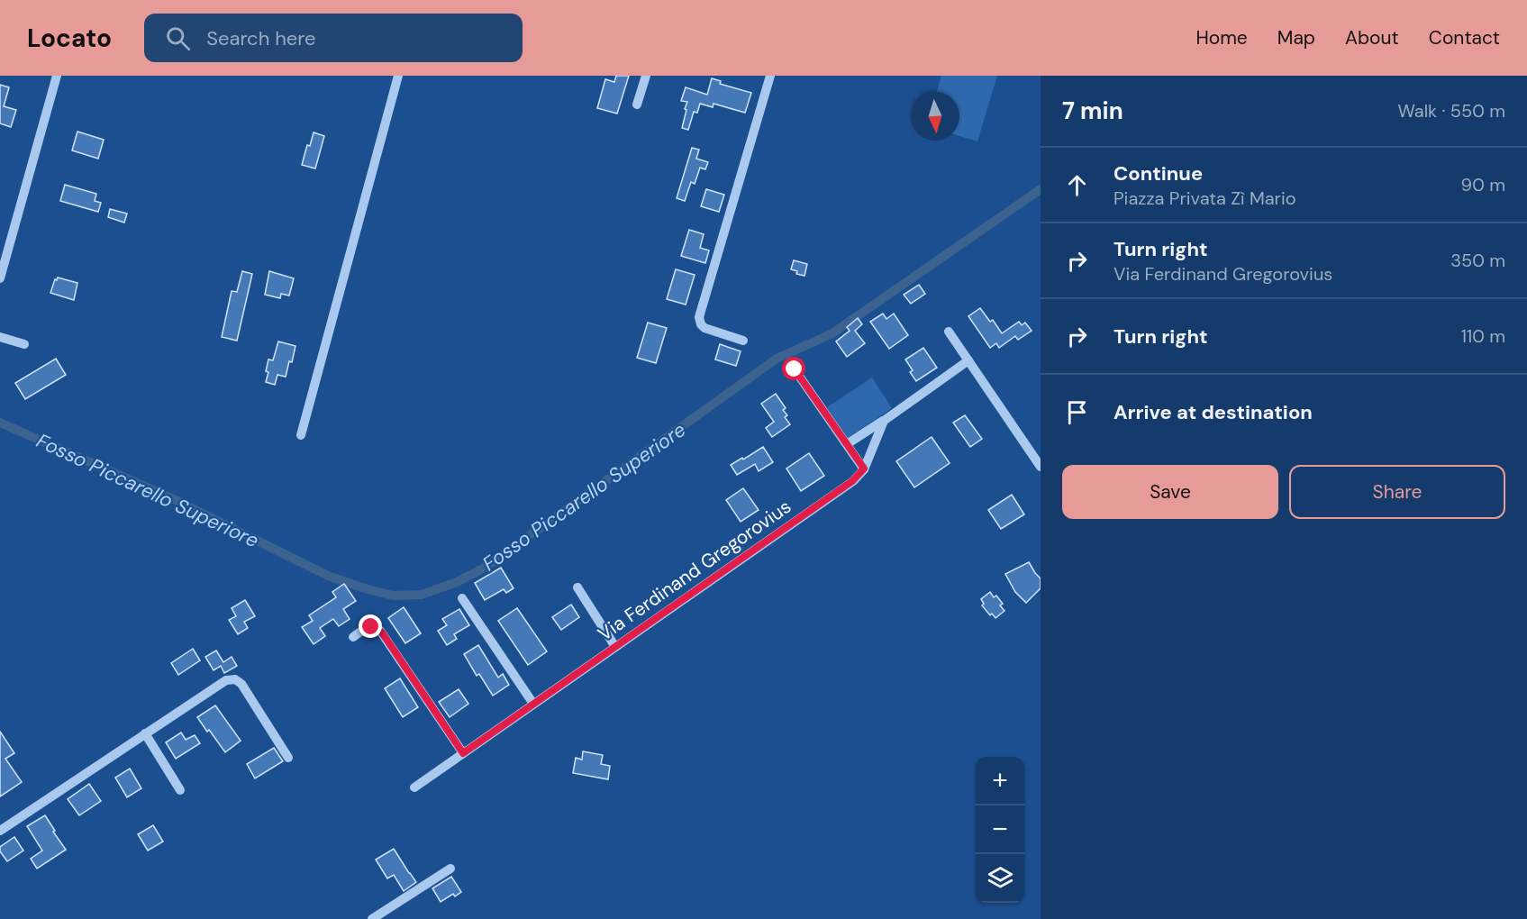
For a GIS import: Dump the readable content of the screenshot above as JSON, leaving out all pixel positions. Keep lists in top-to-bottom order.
{
  "streets": {
    "street": ["Via Ferdinand Gregorovius"]
  },
  "water": ["Fosso Piccarello Superiore"],
  "north": "bottom",
  "page": {
    "header": "Locato",
    "search": "Search here",
    "nav": [
      "Home",
      "Map",
      "About",
      "Contact"
    ],
    "heading": ["7 min", "Walk · 550 m"],
    "list": [
      ["Continue", "Piazza Privata Zì Mario", "90 m"],
      ["Turn right", "Via Ferdinand Gregorovius", "350 m"],
      ["Turn right", "110 m"],
      "Arrive at destination"
    ],
    "buttons": ["Save", "Share"],
    "map_buttons": ["+", "−"]
  }
}
